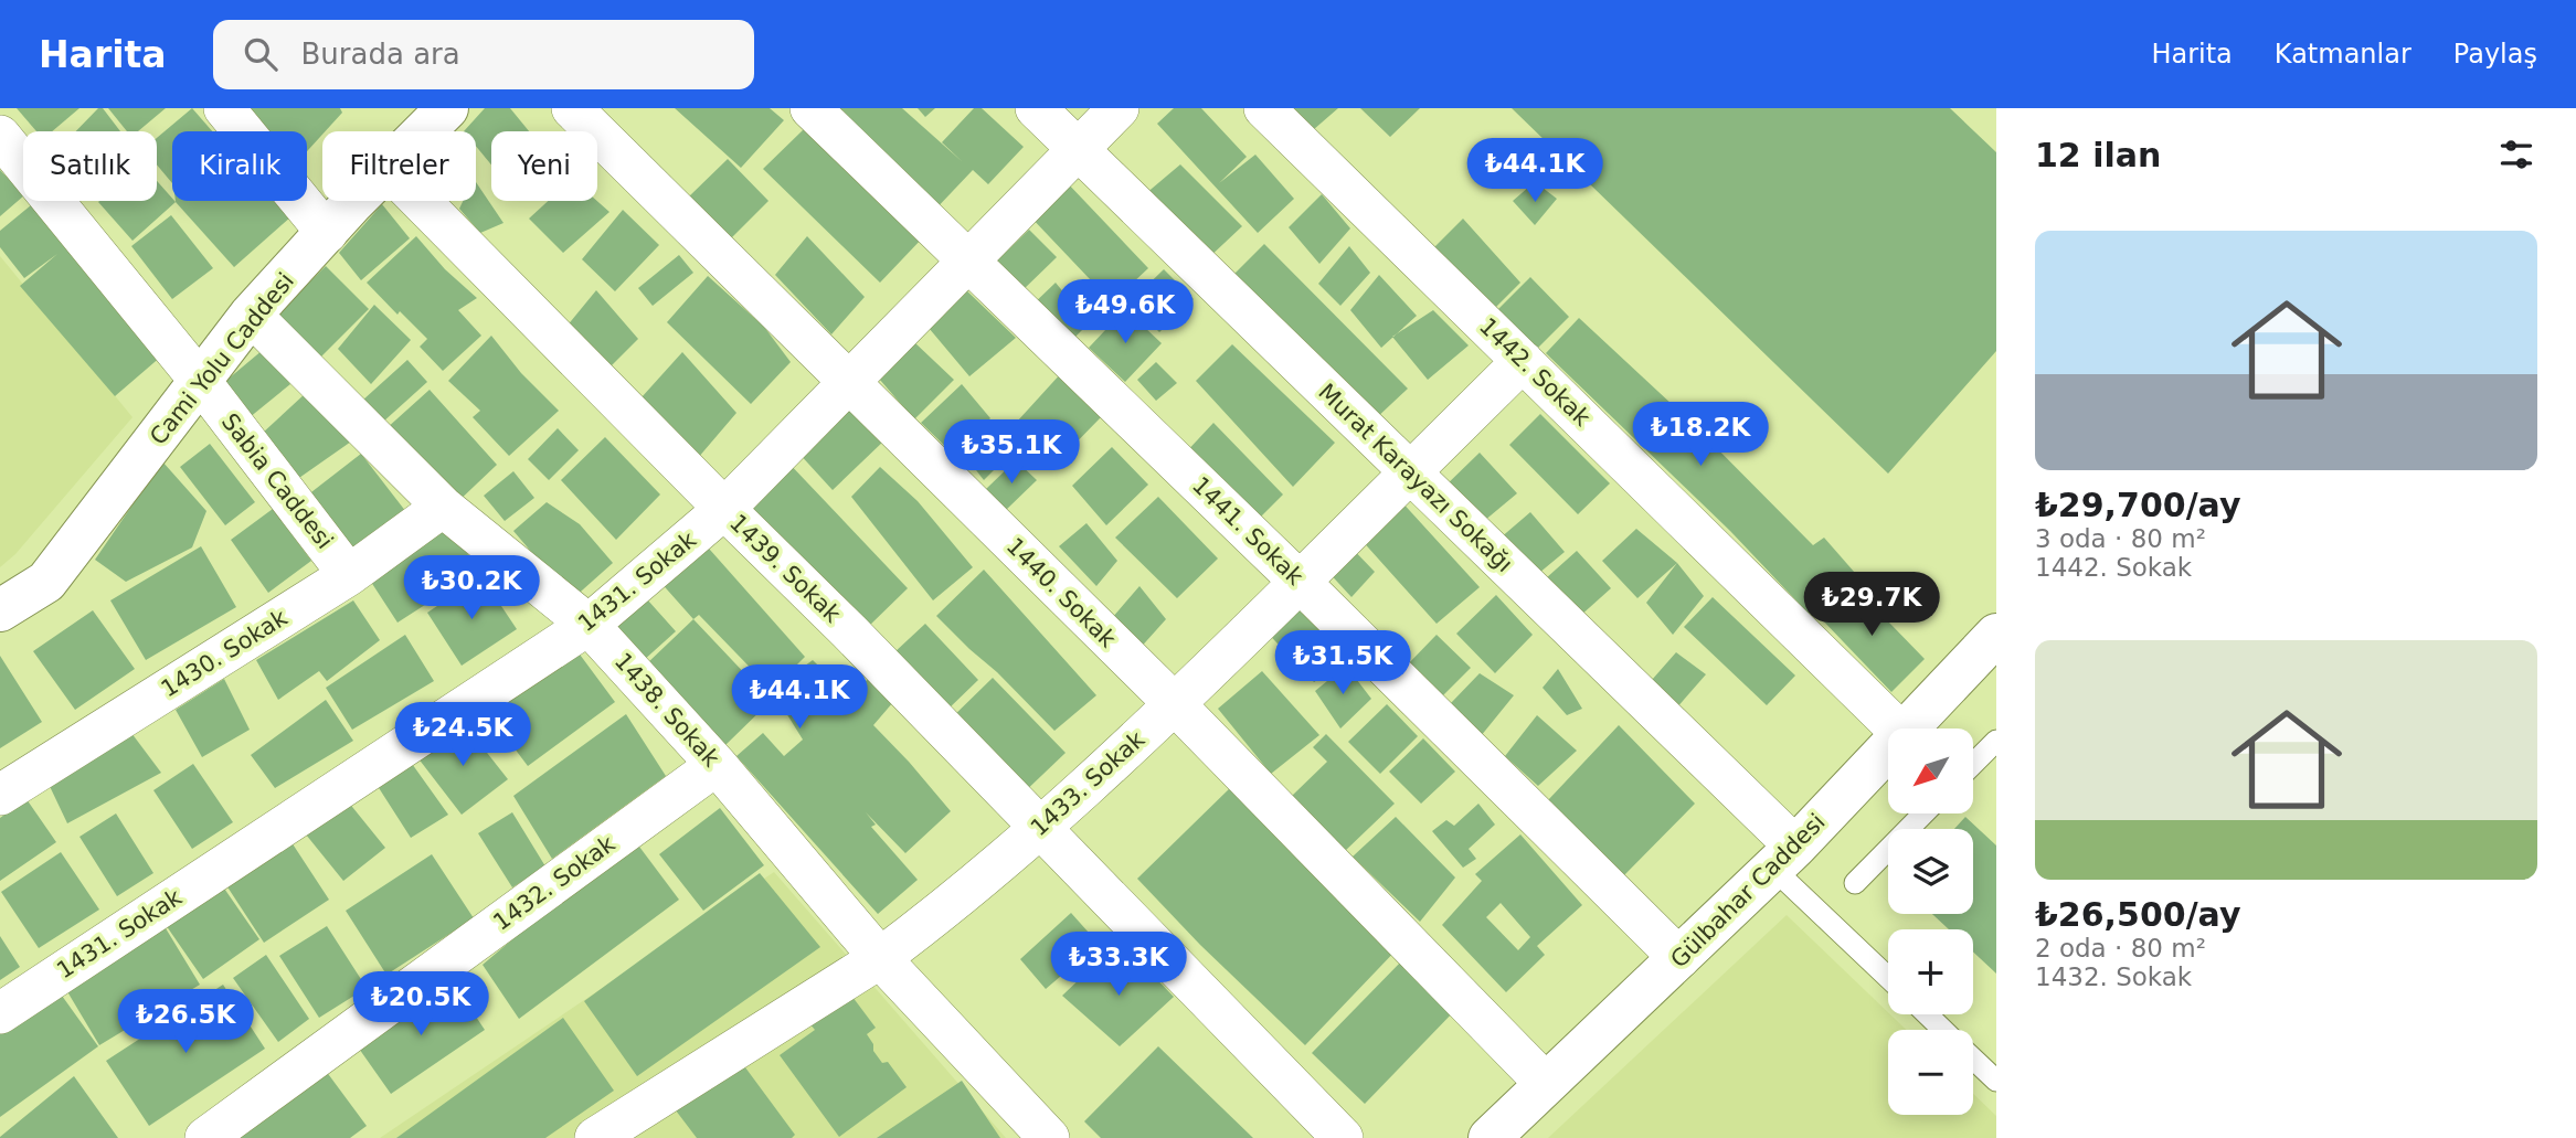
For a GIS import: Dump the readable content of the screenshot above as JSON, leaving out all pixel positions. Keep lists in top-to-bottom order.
{
  "streets": {
    "main road": ["Cami Yolu Caddesi", "Gülbahar Caddesi"],
    "street": [
      "1442. Sokak",
      "Murat Karayazı Sokağı",
      "Sabia Caddesi",
      "1441. Sokak",
      "1439. Sokak",
      "1431. Sokak",
      "1440. Sokak",
      "1430. Sokak",
      "1438. Sokak",
      "1433. Sokak",
      "1432. Sokak"
    ]
  },
  "crossings": [
    ["Cami Yolu Caddesi", "Sabia Caddesi"],
    ["Cami Yolu Caddesi", "1438. Sokak"],
    ["1442. Sokak", "1433. Sokak"],
    ["Murat Karayazı Sokağı", "1431. Sokak"],
    ["Murat Karayazı Sokağı", "1433. Sokak"],
    ["Murat Karayazı Sokağı", "Gülbahar Caddesi"],
    ["Sabia Caddesi", "1430. Sokak"],
    ["1441. Sokak", "1431. Sokak"],
    ["1441. Sokak", "1433. Sokak"],
    ["1441. Sokak", "Gülbahar Caddesi"],
    ["1439. Sokak", "1431. Sokak"],
    ["1439. Sokak", "1433. Sokak"],
    ["1431. Sokak", "1440. Sokak"],
    ["1431. Sokak", "1438. Sokak"],
    ["1440. Sokak", "1433. Sokak"],
    ["1440. Sokak", "Gülbahar Caddesi"],
    ["1430. Sokak", "1438. Sokak"],
    ["1438. Sokak", "1433. Sokak"],
    ["1438. Sokak", "1432. Sokak"]
  ],
  "north": "bottom left",
  "page": {
    "header": "Harita",
    "search": "Burada ara",
    "nav": ["Harita", "Katmanlar", "Paylaş"],
    "heading": "12 ilan",
    "chip": [
      "Satılık",
      "Kiralık",
      "Filtreler",
      "Yeni"
    ],
    "price": [
      "₺44.1K",
      "₺49.6K",
      "₺18.2K",
      "₺35.1K",
      "₺30.2K",
      "₺29.7K",
      "₺31.5K",
      "₺44.1K",
      "₺24.5K",
      "₺33.3K",
      "₺20.5K",
      "₺26.5K"
    ],
    "list": [
      {
        "name": "₺29,700/ay",
        "note": "3 oda · 80 m² · 1442. Sokak"
      },
      {
        "name": "₺26,500/ay",
        "note": "2 oda · 80 m² · 1432. Sokak"
      }
    ],
    "map_buttons": ["+", "−"]
  }
}
